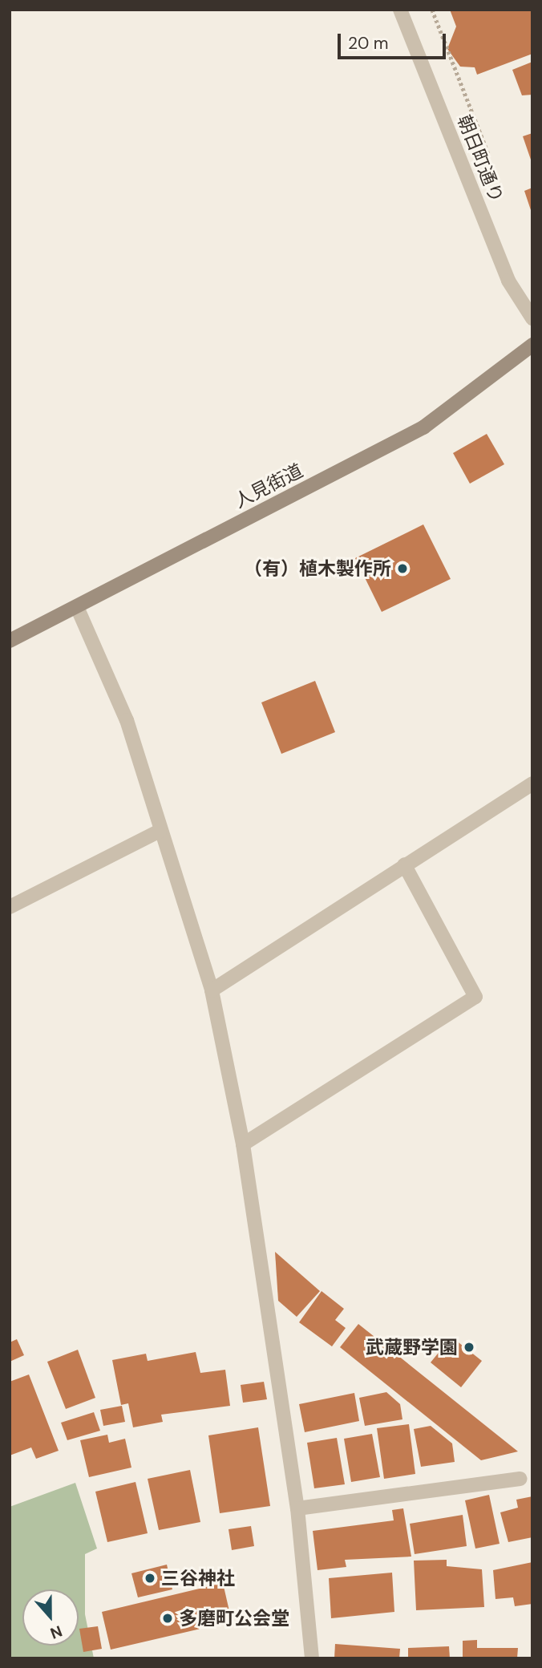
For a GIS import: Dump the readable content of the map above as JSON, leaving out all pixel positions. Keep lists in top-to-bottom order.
{
  "streets": {
    "main road": ["人見街道"],
    "street": ["朝日町通り"]
  },
  "places": [
    "（有）植木製作所",
    "武蔵野学園",
    "三谷神社",
    "多磨町公会堂"
  ],
  "scale_bar": "20 m",
  "north": "bottom"
}
